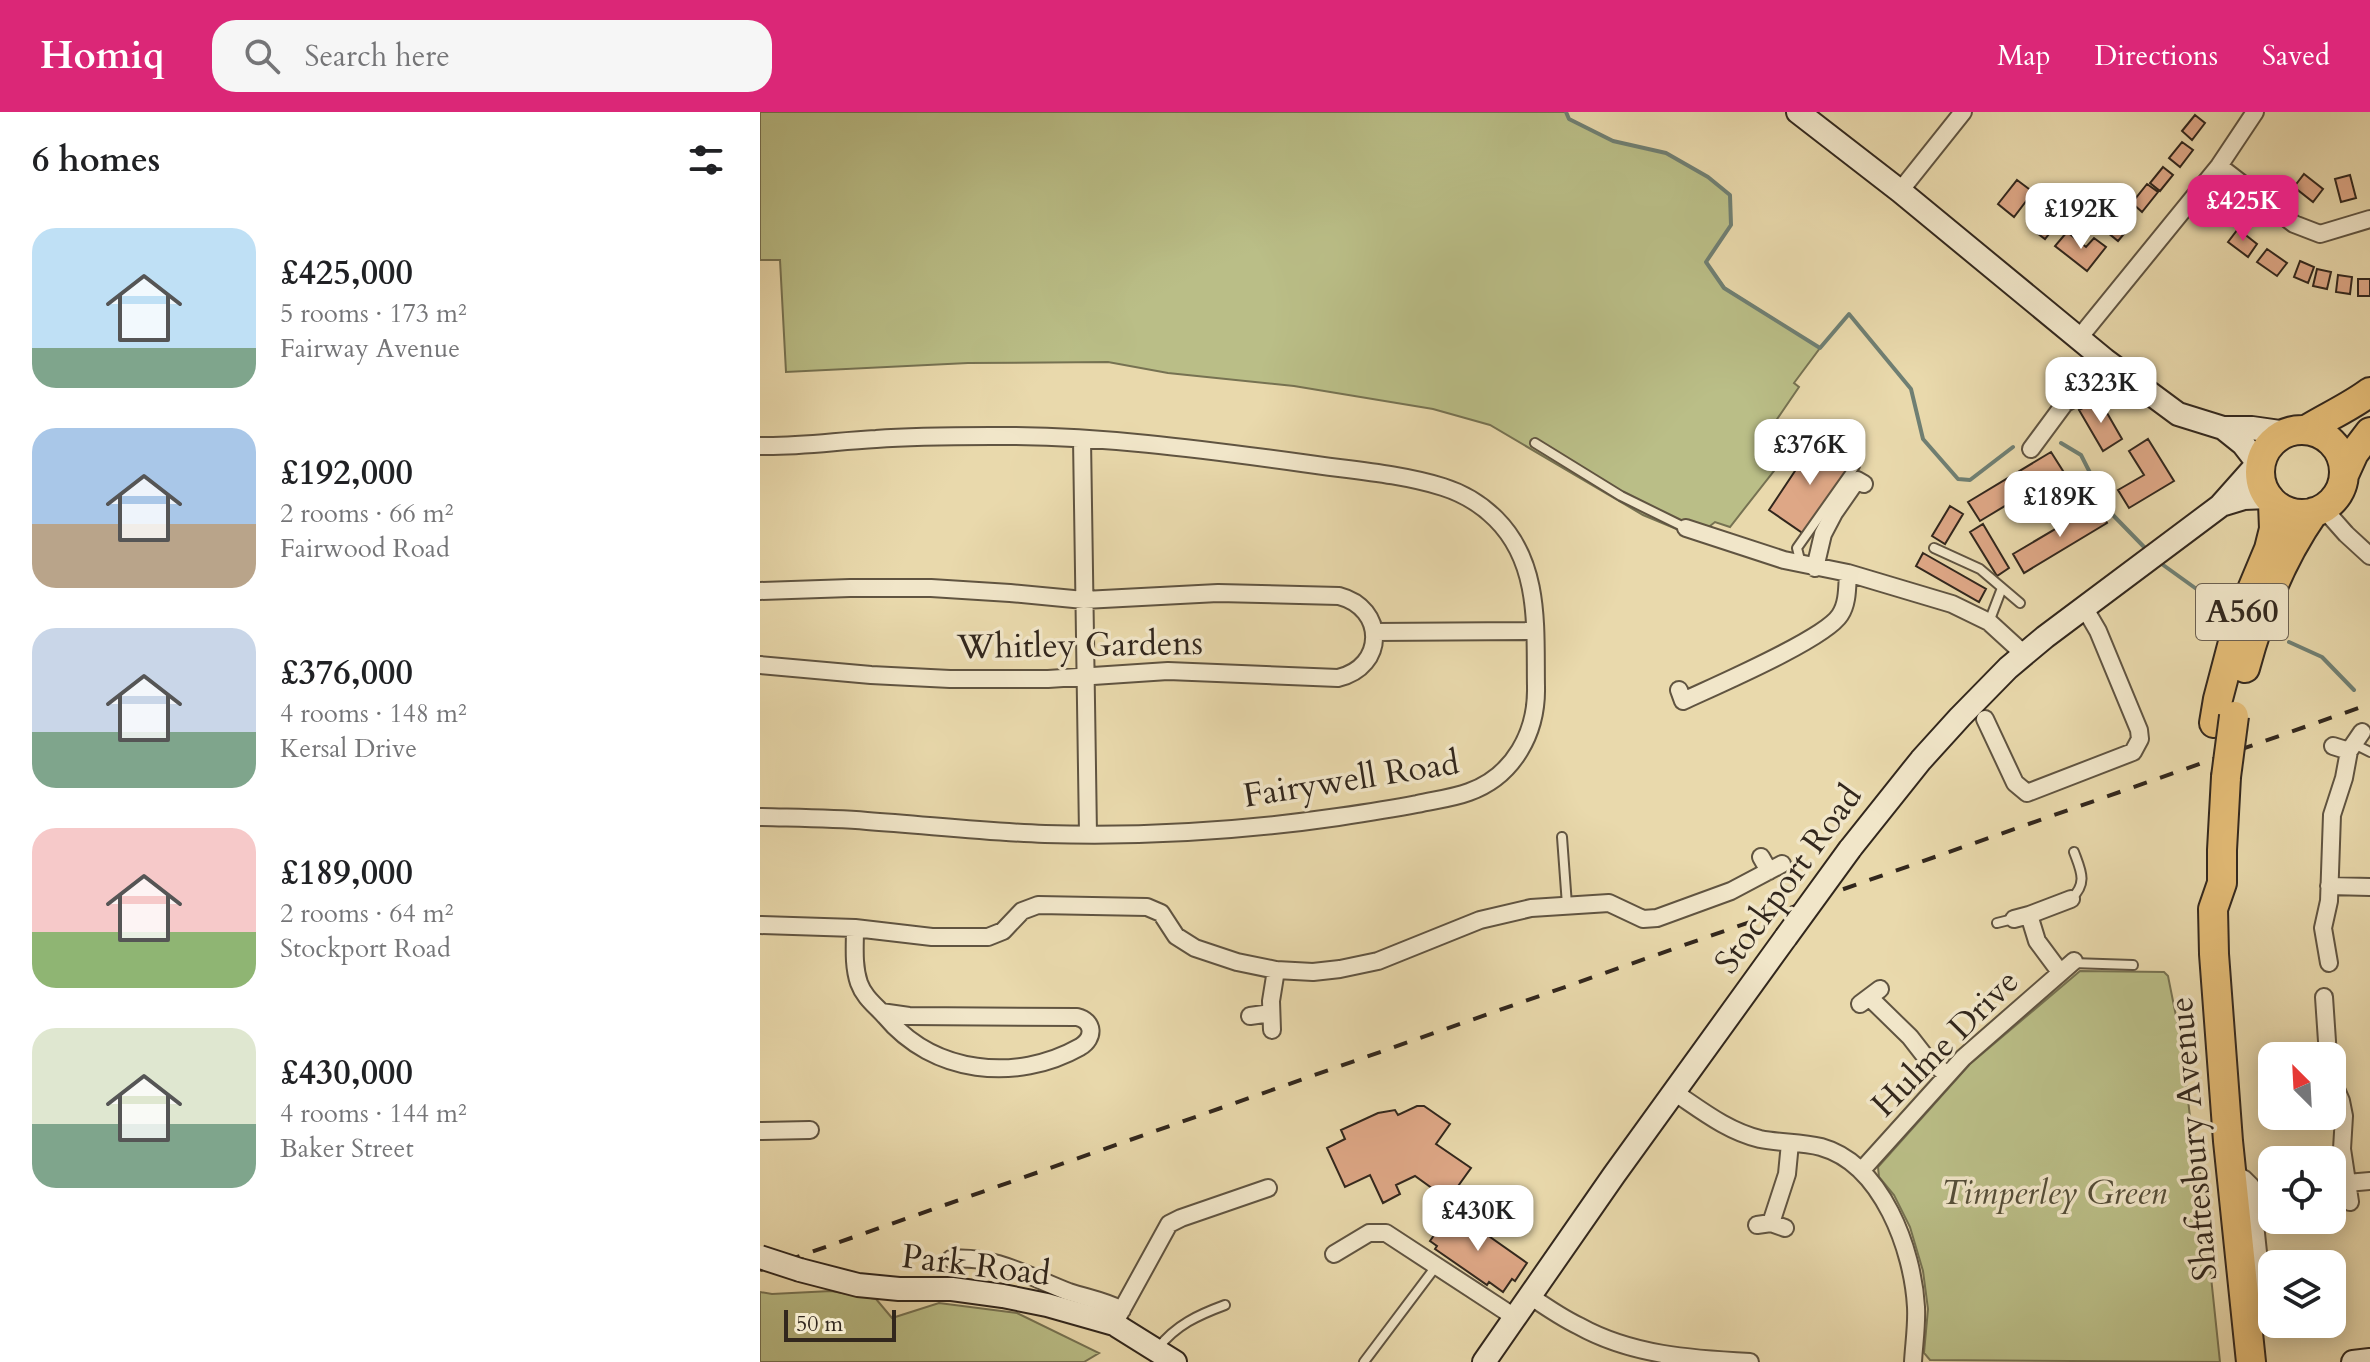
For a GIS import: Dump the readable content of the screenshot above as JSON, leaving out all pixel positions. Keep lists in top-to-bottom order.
{
  "streets": {
    "highway": ["A560", "Shaftesbury Avenue"],
    "main road": ["Stockport Road", "Park Road"],
    "street": ["Whitley Gardens", "Fairywell Road", "Hulme Drive"]
  },
  "crossings": [
    ["A560", "Stockport Road"],
    ["A560", "Shaftesbury Avenue"],
    ["Stockport Road", "Shaftesbury Avenue"]
  ],
  "parks": ["Timperley Green"],
  "scale_bar": "50 m",
  "north": "top left",
  "page": {
    "header": "Homiq",
    "search": "Search here",
    "nav": ["Map", "Directions", "Saved"],
    "heading": "6 homes",
    "price": [
      "£425K",
      "£192K",
      "£323K",
      "£376K",
      "£189K",
      "£430K"
    ],
    "list": [
      {
        "name": "£425,000",
        "note": "5 rooms · 173 m² · Fairway Avenue"
      },
      {
        "name": "£192,000",
        "note": "2 rooms · 66 m² · Fairwood Road"
      },
      {
        "name": "£376,000",
        "note": "4 rooms · 148 m² · Kersal Drive"
      },
      {
        "name": "£189,000",
        "note": "2 rooms · 64 m² · Stockport Road"
      },
      {
        "name": "£430,000",
        "note": "4 rooms · 144 m² · Baker Street"
      }
    ],
    "scale": "50 m"
  }
}
